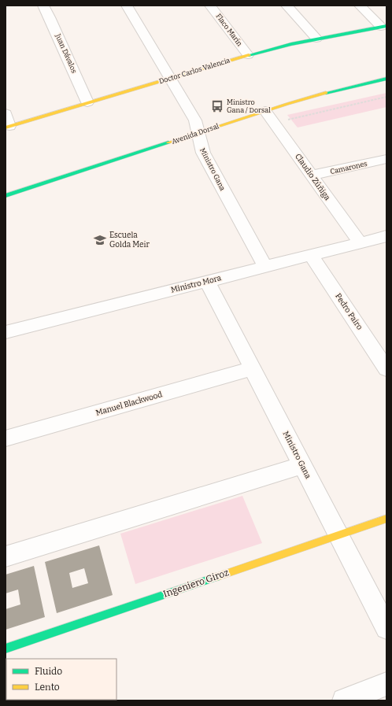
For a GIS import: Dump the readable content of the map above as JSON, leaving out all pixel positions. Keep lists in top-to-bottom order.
{
  "streets": {
    "street": [
      "Flaco Marín",
      "Juan Dávalos",
      "Doctor Carlos Valencia",
      "Avenida Dorsal",
      "Camarones",
      "Ministro Gana",
      "Claudio Zúñiga",
      "Ministro Mora",
      "Pedro Pairo",
      "Manuel Blackwood",
      "Ingeniero Giroz"
    ]
  },
  "crossings": [
    ["Flaco Marín", "Doctor Carlos Valencia"],
    ["Juan Dávalos", "Doctor Carlos Valencia"],
    ["Doctor Carlos Valencia", "Ministro Gana"],
    ["Avenida Dorsal", "Ministro Gana"],
    ["Avenida Dorsal", "Claudio Zúñiga"],
    ["Camarones", "Claudio Zúñiga"],
    ["Ministro Gana", "Ministro Mora"],
    ["Ministro Gana", "Manuel Blackwood"],
    ["Ministro Gana", "Ingeniero Giroz"],
    ["Claudio Zúñiga", "Ministro Mora"],
    ["Ministro Mora", "Pedro Pairo"]
  ],
  "places": {
    "bus stop": ["Ministro Gana / Dorsal"],
    "school or university": ["Escuela Golda Meir"]
  },
  "legend": ["Fluido", "Lento"]
}
